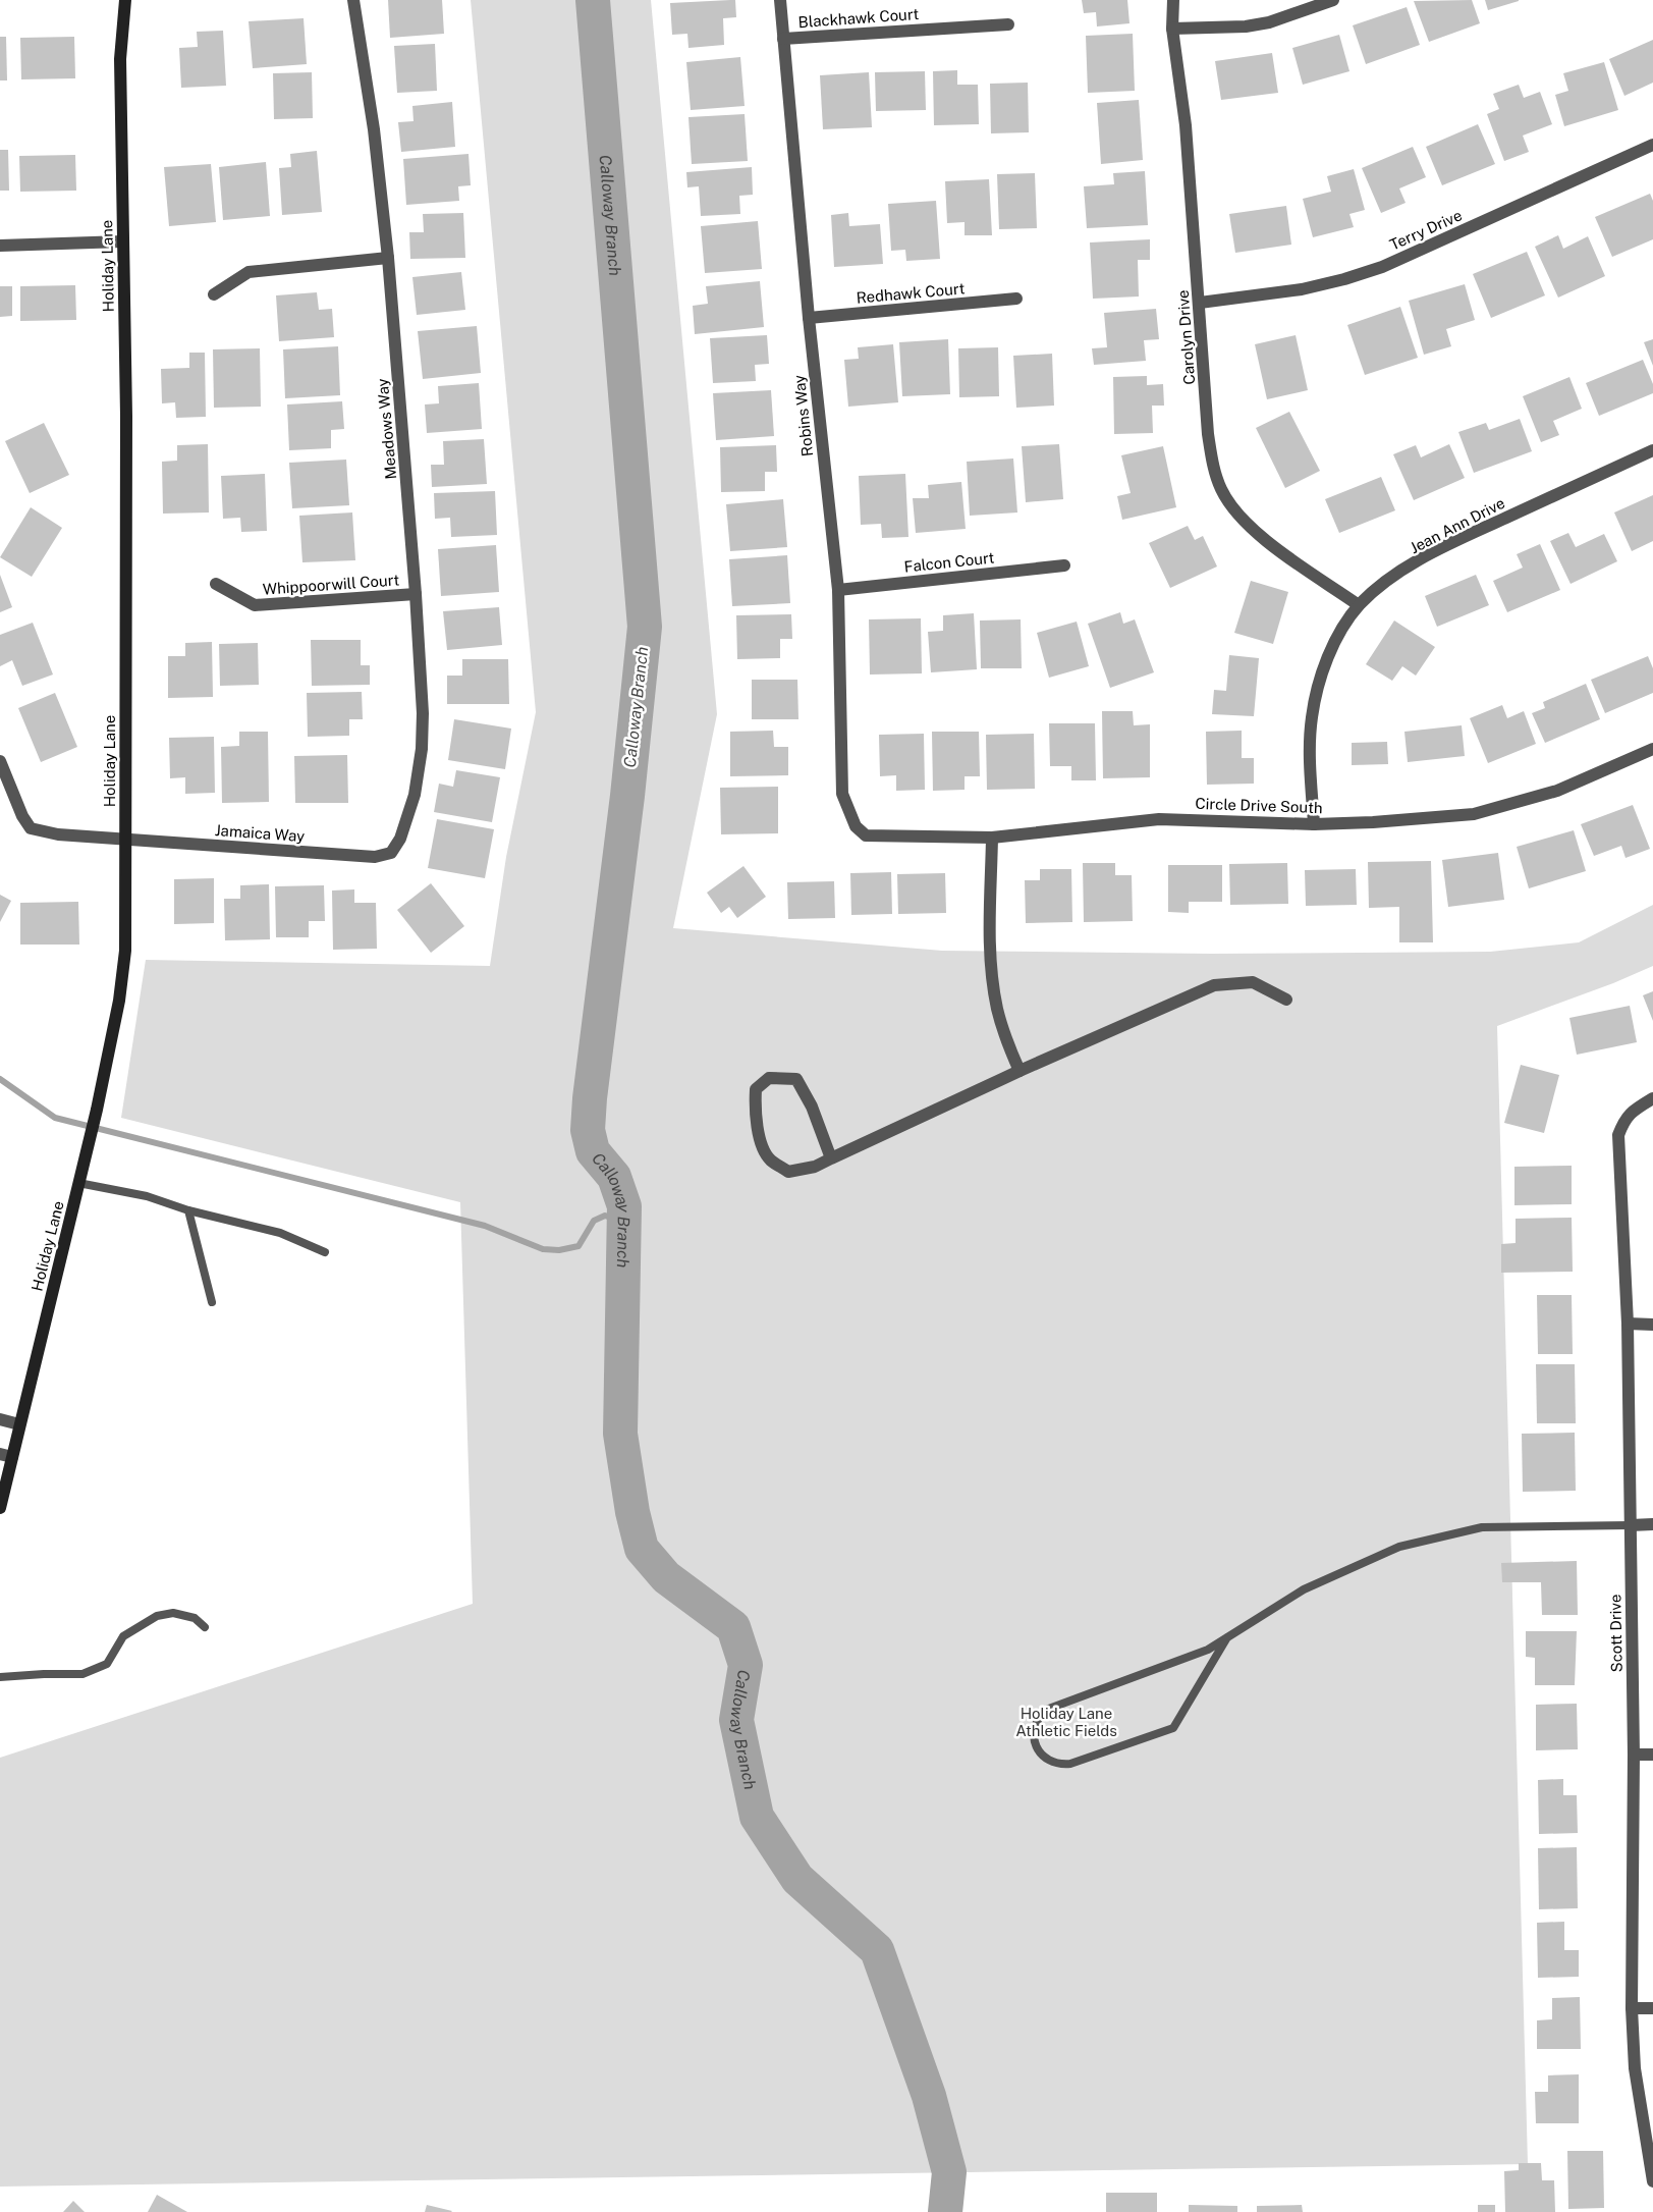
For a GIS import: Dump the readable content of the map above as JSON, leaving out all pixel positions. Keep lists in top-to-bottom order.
{
  "streets": {
    "street": [
      "Blackhawk Court",
      "Terry Drive",
      "Holiday Lane",
      "Redhawk Court",
      "Carolyn Drive",
      "Robins Way",
      "Meadows Way",
      "Jean Ann Drive",
      "Falcon Court",
      "Whippoorwill Court",
      "Circle Drive South",
      "Jamaica Way",
      "Scott Drive"
    ]
  },
  "crossings": [
    ["Blackhawk Court", "Robins Way"],
    ["Terry Drive", "Carolyn Drive"],
    ["Holiday Lane", "Jamaica Way"],
    ["Redhawk Court", "Robins Way"],
    ["Carolyn Drive", "Jean Ann Drive"],
    ["Robins Way", "Falcon Court"],
    ["Robins Way", "Circle Drive South"],
    ["Meadows Way", "Whippoorwill Court"],
    ["Meadows Way", "Jamaica Way"],
    ["Jean Ann Drive", "Circle Drive South"]
  ],
  "water": ["Calloway Branch"],
  "parks": ["Holiday Lane Athletic Fields"]
}
